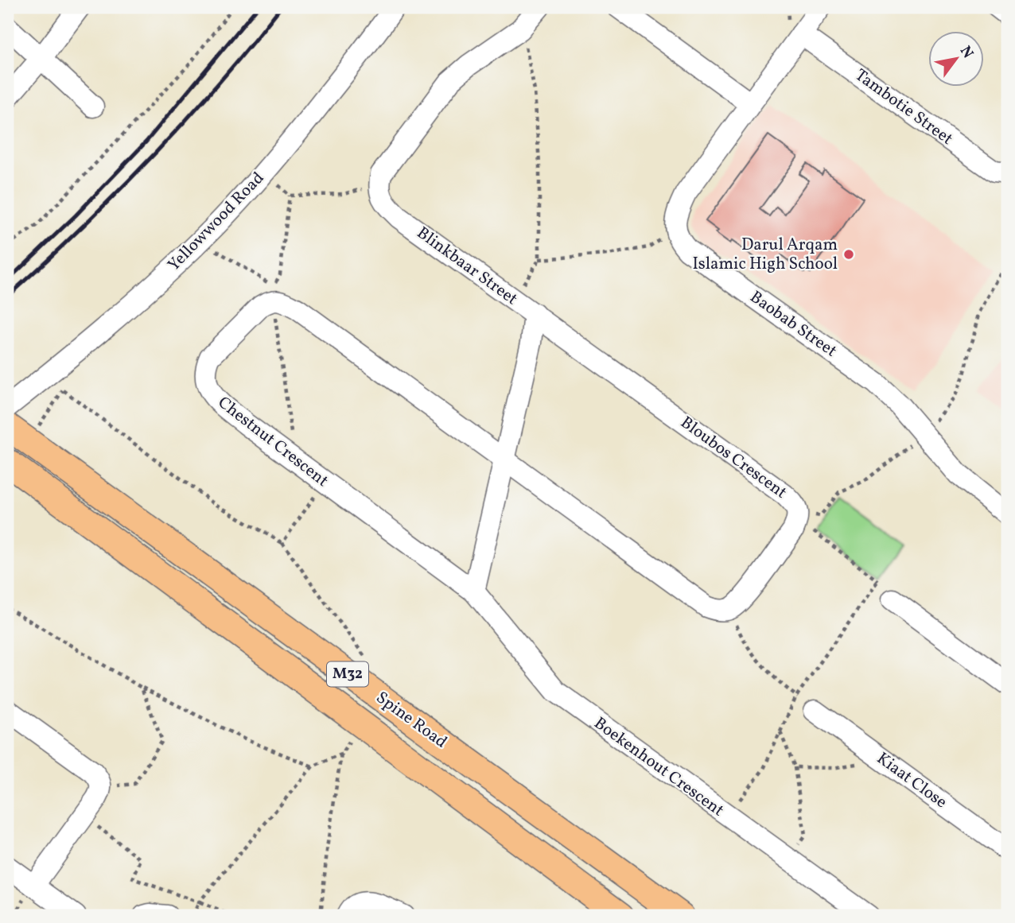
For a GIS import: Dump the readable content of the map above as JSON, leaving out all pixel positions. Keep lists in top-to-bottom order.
{
  "streets": {
    "main road": ["M32", "Spine Road"],
    "street": [
      "Tambotie Street",
      "Yellowwood Road",
      "Blinkbaar Street",
      "Baobab Street",
      "Chestnut Crescent",
      "Bloubos Crescent",
      "Boekenhout Crescent",
      "Kiaat Close"
    ]
  },
  "crossings": [
    ["Yellowwood Road", "Spine Road"],
    ["Blinkbaar Street", "Chestnut Crescent"],
    ["Blinkbaar Street", "Bloubos Crescent"],
    ["Blinkbaar Street", "Boekenhout Crescent"],
    ["Chestnut Crescent", "Boekenhout Crescent"]
  ],
  "places": ["Darul Arqam Islamic High School"],
  "north": "top right"
}
